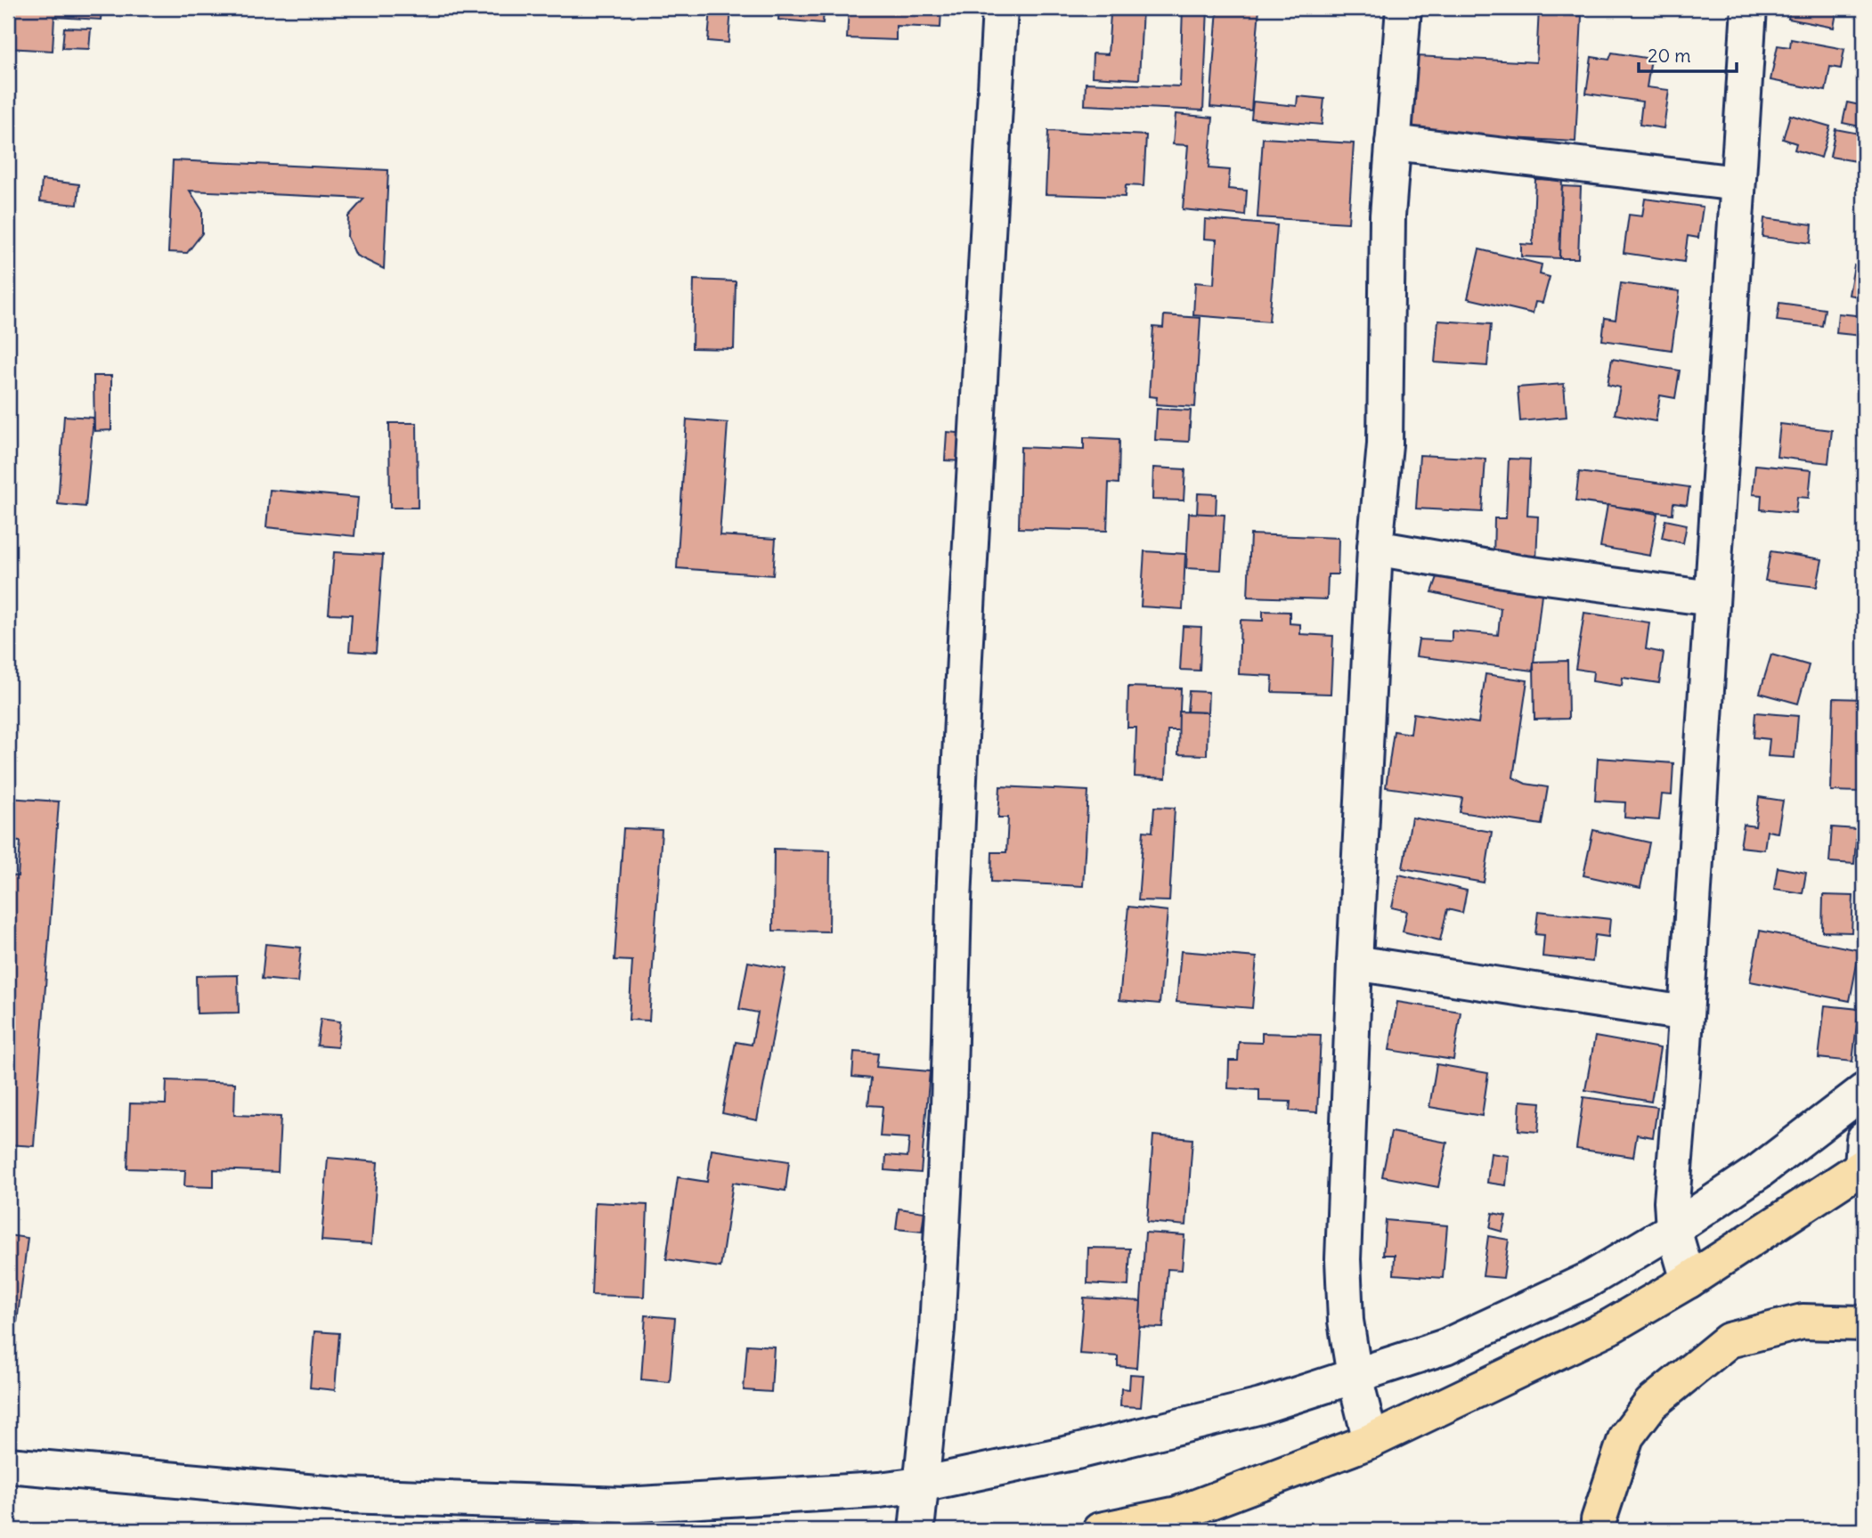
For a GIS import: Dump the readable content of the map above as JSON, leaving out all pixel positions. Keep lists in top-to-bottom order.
{
  "scale_bar": "20 m"
}
